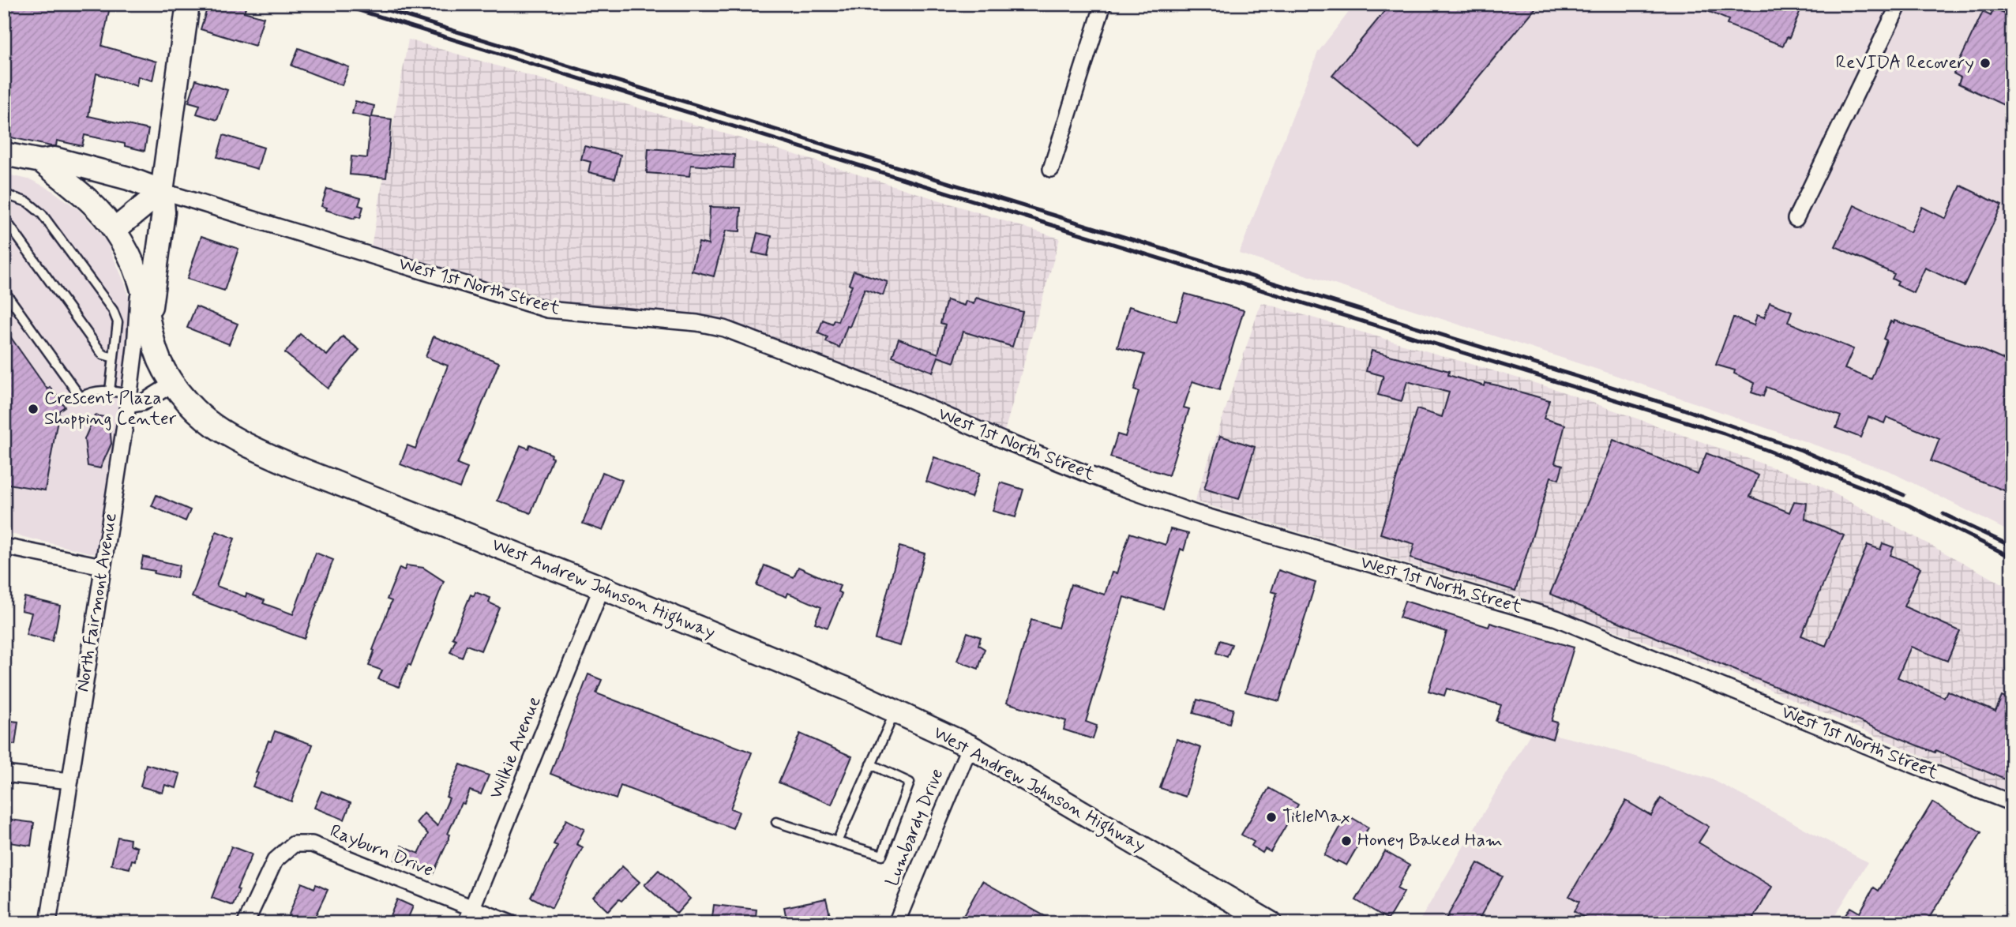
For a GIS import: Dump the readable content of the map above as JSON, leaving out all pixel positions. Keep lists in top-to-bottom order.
{
  "streets": {
    "main road": ["West 1st North Street", "West Andrew Johnson Highway"],
    "street": [
      "North Fairmont Avenue",
      "Wilkie Avenue",
      "Lumbardy Drive",
      "Rayburn Drive"
    ]
  },
  "crossings": [
    ["West 1st North Street", "West Andrew Johnson Highway"],
    ["West Andrew Johnson Highway", "North Fairmont Avenue"],
    ["West Andrew Johnson Highway", "Wilkie Avenue"],
    ["West Andrew Johnson Highway", "Lumbardy Drive"],
    ["Wilkie Avenue", "Rayburn Drive"]
  ],
  "places": [
    "ReVIDA Recovery",
    "Crescent Plaza Shopping Center",
    "TitleMax",
    "Honey Baked Ham"
  ]
}
